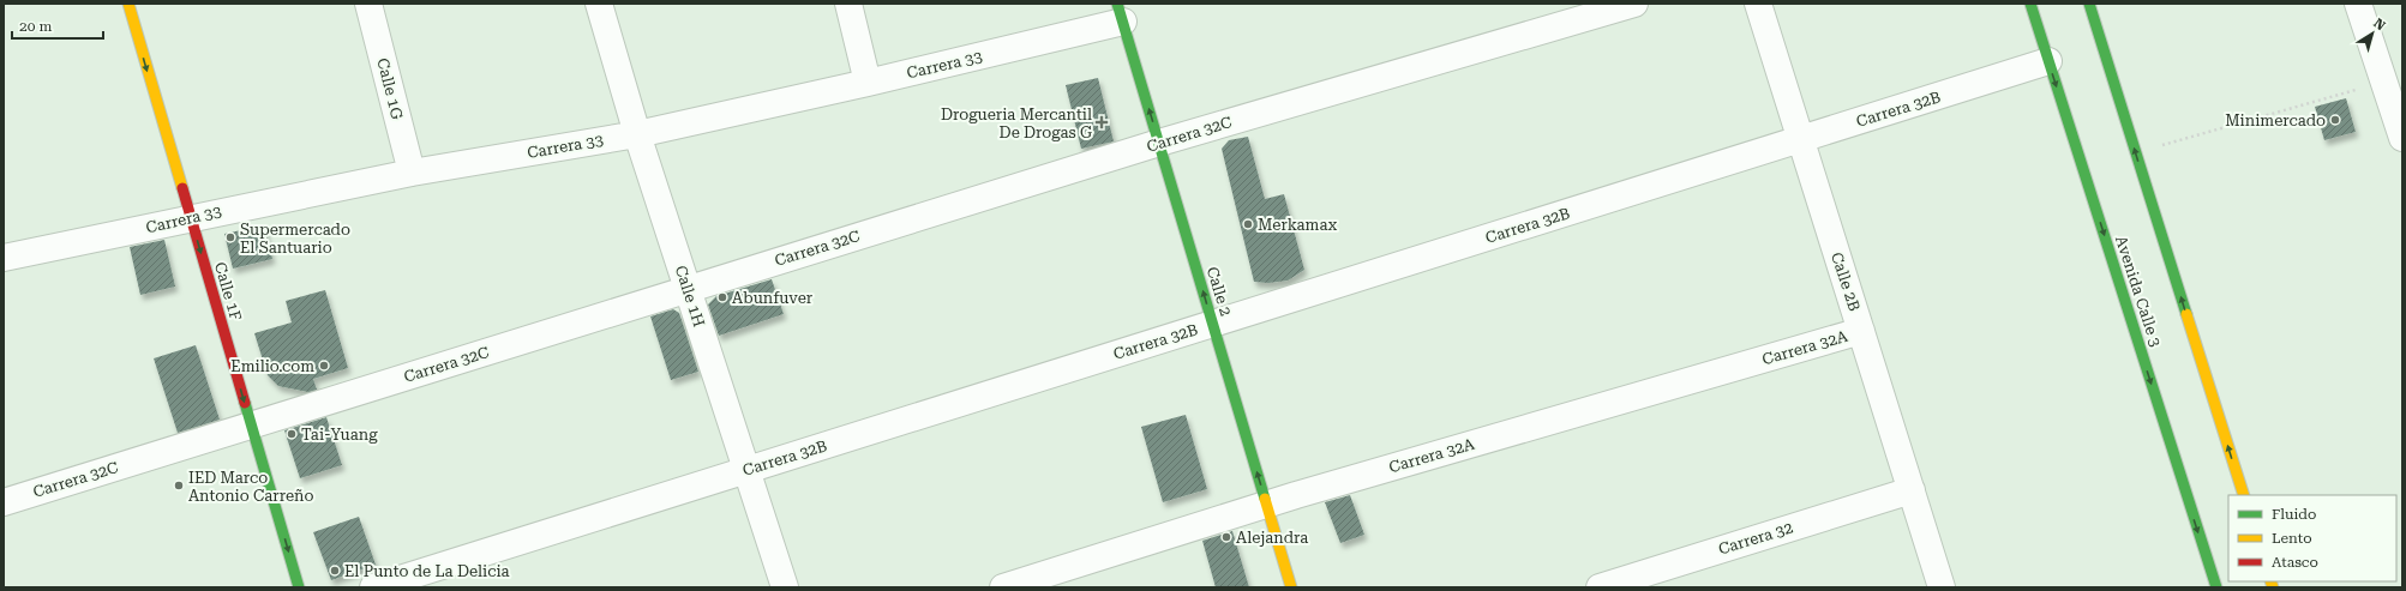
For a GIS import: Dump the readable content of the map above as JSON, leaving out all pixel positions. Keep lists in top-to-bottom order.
{
  "streets": {
    "street": [
      "Carrera 33",
      "Calle 1G",
      "Carrera 32B",
      "Carrera 32C",
      "Calle 2B",
      "Calle 1F",
      "Calle 2",
      "Avenida Calle 3",
      "Calle 1H",
      "Carrera 32A",
      "Carrera 32"
    ]
  },
  "crossings": [
    ["Carrera 33", "Calle 1G"],
    ["Carrera 33", "Calle 1F"],
    ["Carrera 33", "Calle 2"],
    ["Carrera 33", "Calle 1H"],
    ["Carrera 32B", "Calle 2B"],
    ["Carrera 32B", "Calle 2"],
    ["Carrera 32B", "Avenida Calle 3"],
    ["Carrera 32B", "Calle 1H"],
    ["Carrera 32C", "Calle 1F"],
    ["Carrera 32C", "Calle 2"],
    ["Carrera 32C", "Calle 1H"],
    ["Calle 2B", "Carrera 32A"],
    ["Calle 2B", "Carrera 32"],
    ["Calle 2", "Carrera 32A"]
  ],
  "one_way": ["Calle 1F", "Calle 2"],
  "places": {
    "other": [
      "Minimercado",
      "Merkamax",
      "Supermercado El Santuario",
      "Abunfuver",
      "Emilio.com",
      "Tai-Yuang",
      "IED Marco Antonio Carreño",
      "Alejandra",
      "El Punto de La Delicia"
    ],
    "health": ["Drogueria Mercantil De Drogas G"]
  },
  "legend": ["Fluido", "Lento", "Atasco"],
  "scale_bar": "20 m",
  "north": "top right"
}
